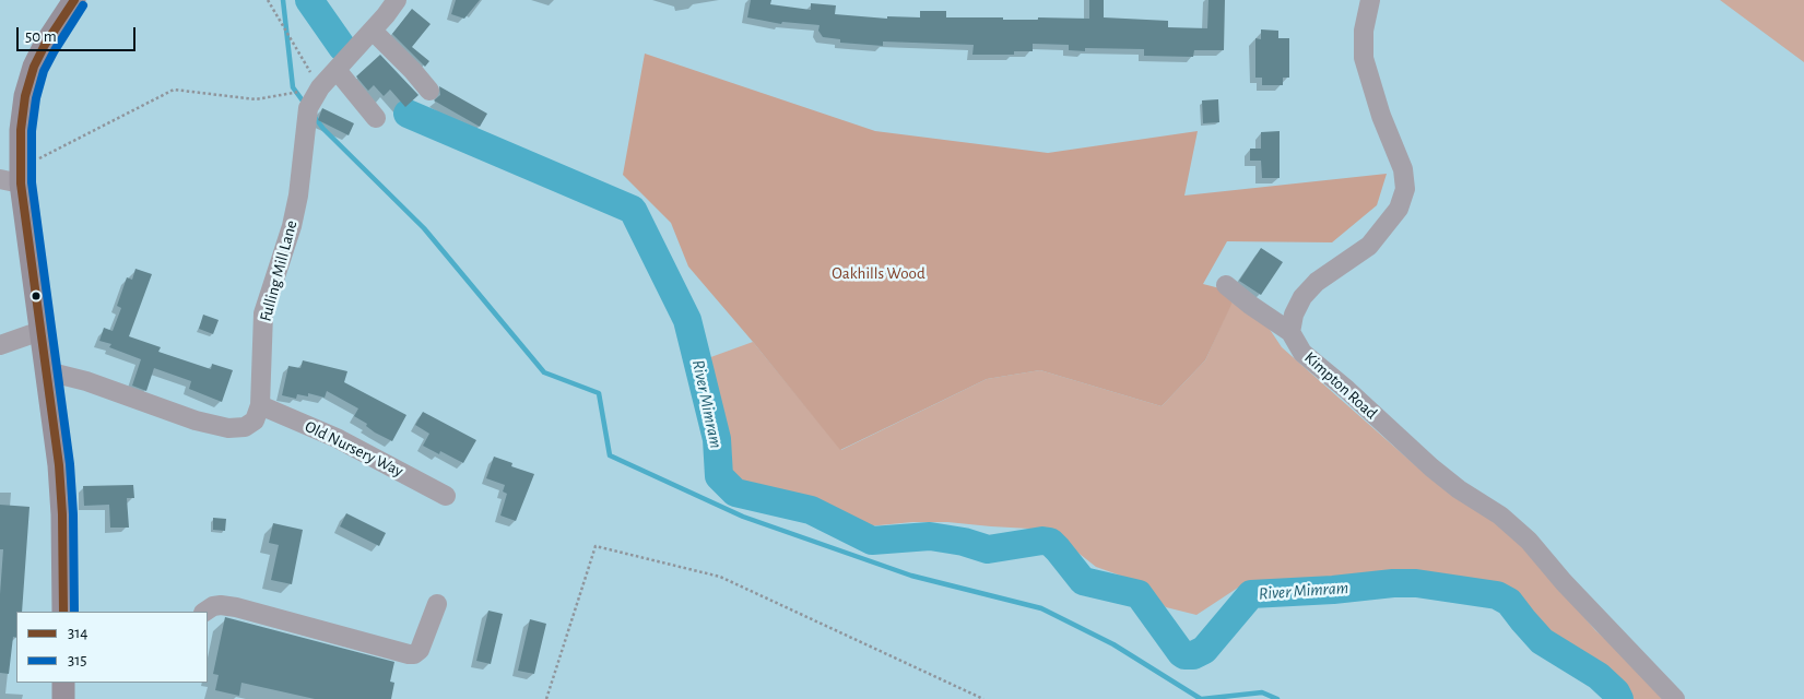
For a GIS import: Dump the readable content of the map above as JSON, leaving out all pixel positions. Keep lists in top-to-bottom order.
{
  "streets": {
    "street": ["Fulling Mill Lane", "Kimpton Road", "Old Nursery Way"]
  },
  "crossings": [
    ["Fulling Mill Lane", "Old Nursery Way"]
  ],
  "water": ["River Mimram"],
  "parks": ["Oakhills Wood"],
  "lines": ["transit line 314", "transit line 315"],
  "legend": ["314", "315"],
  "scale_bar": "50 m"
}
